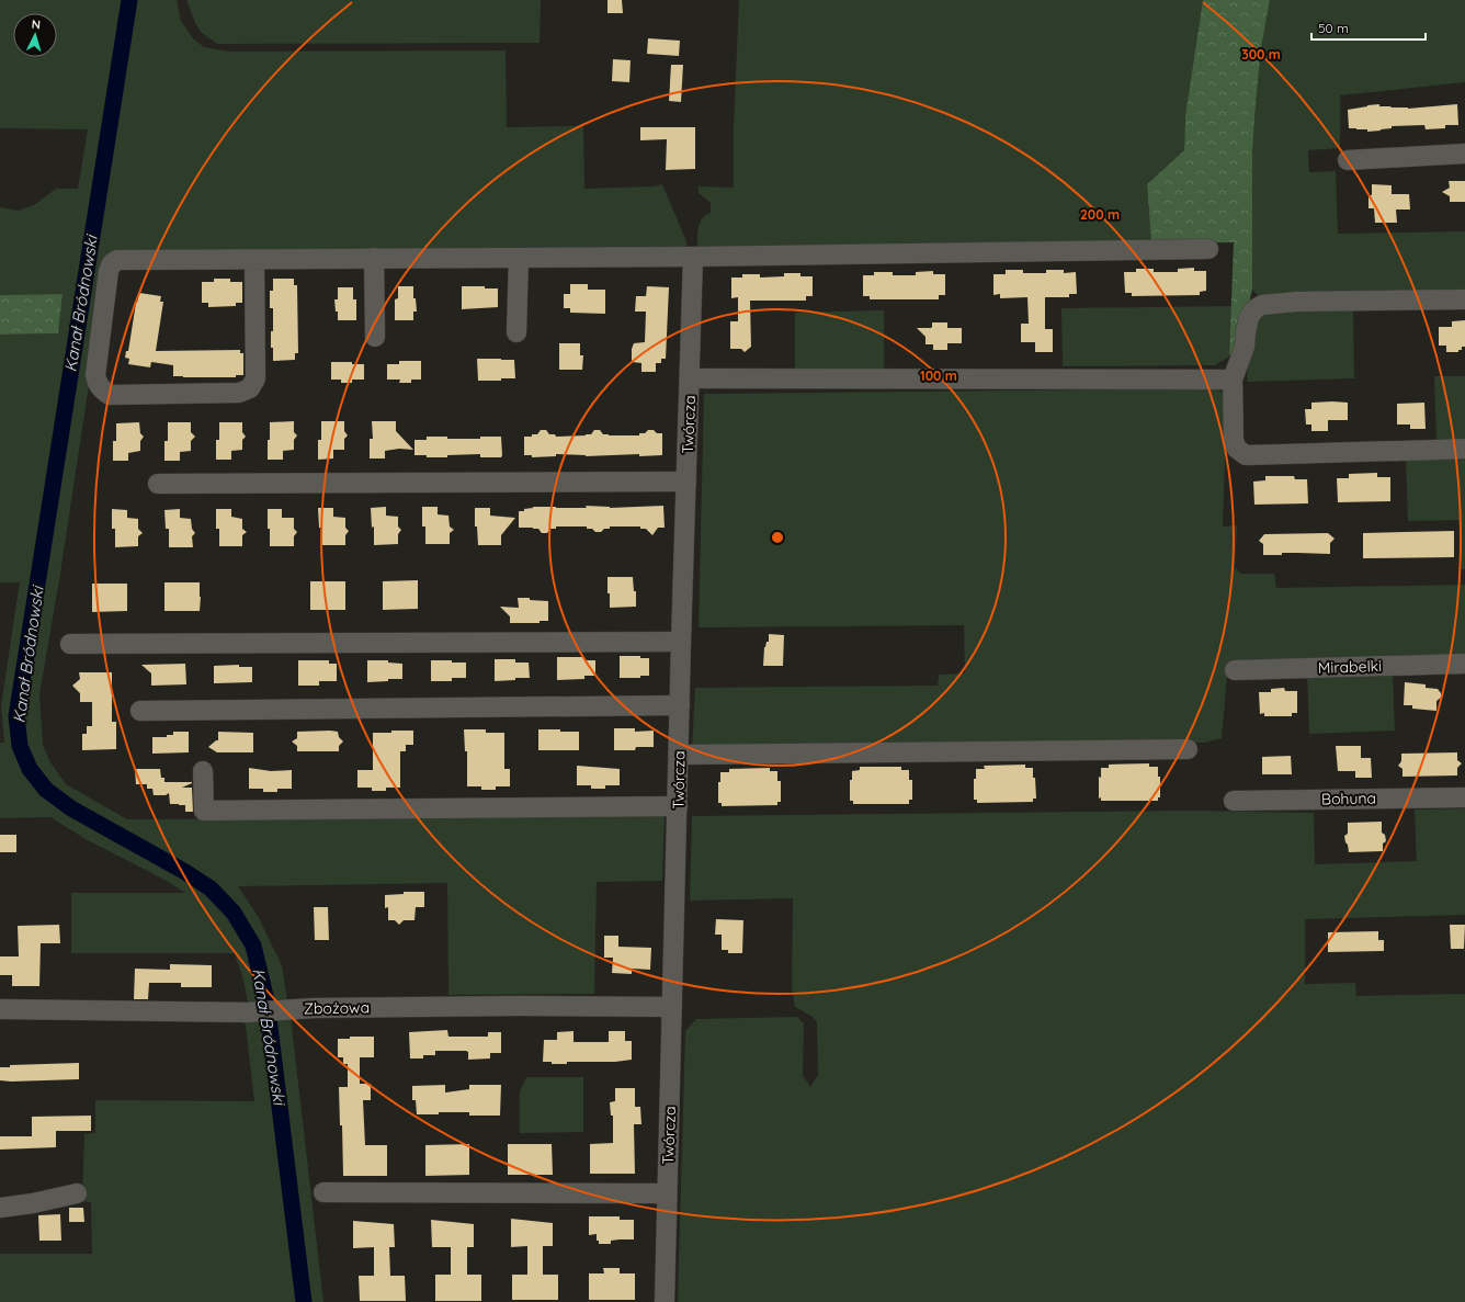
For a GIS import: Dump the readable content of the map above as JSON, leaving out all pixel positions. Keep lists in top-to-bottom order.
{
  "streets": {
    "street": [
      "Twórcza",
      "Mirabelki",
      "Bohuna",
      "Zbożowa"
    ]
  },
  "crossings": [
    ["Twórcza", "Zbożowa"]
  ],
  "water": ["Kanał Bródnowski"],
  "scale_bar": "50 m",
  "north": "top",
  "rings": ["300 m", "200 m", "100 m"]
}
